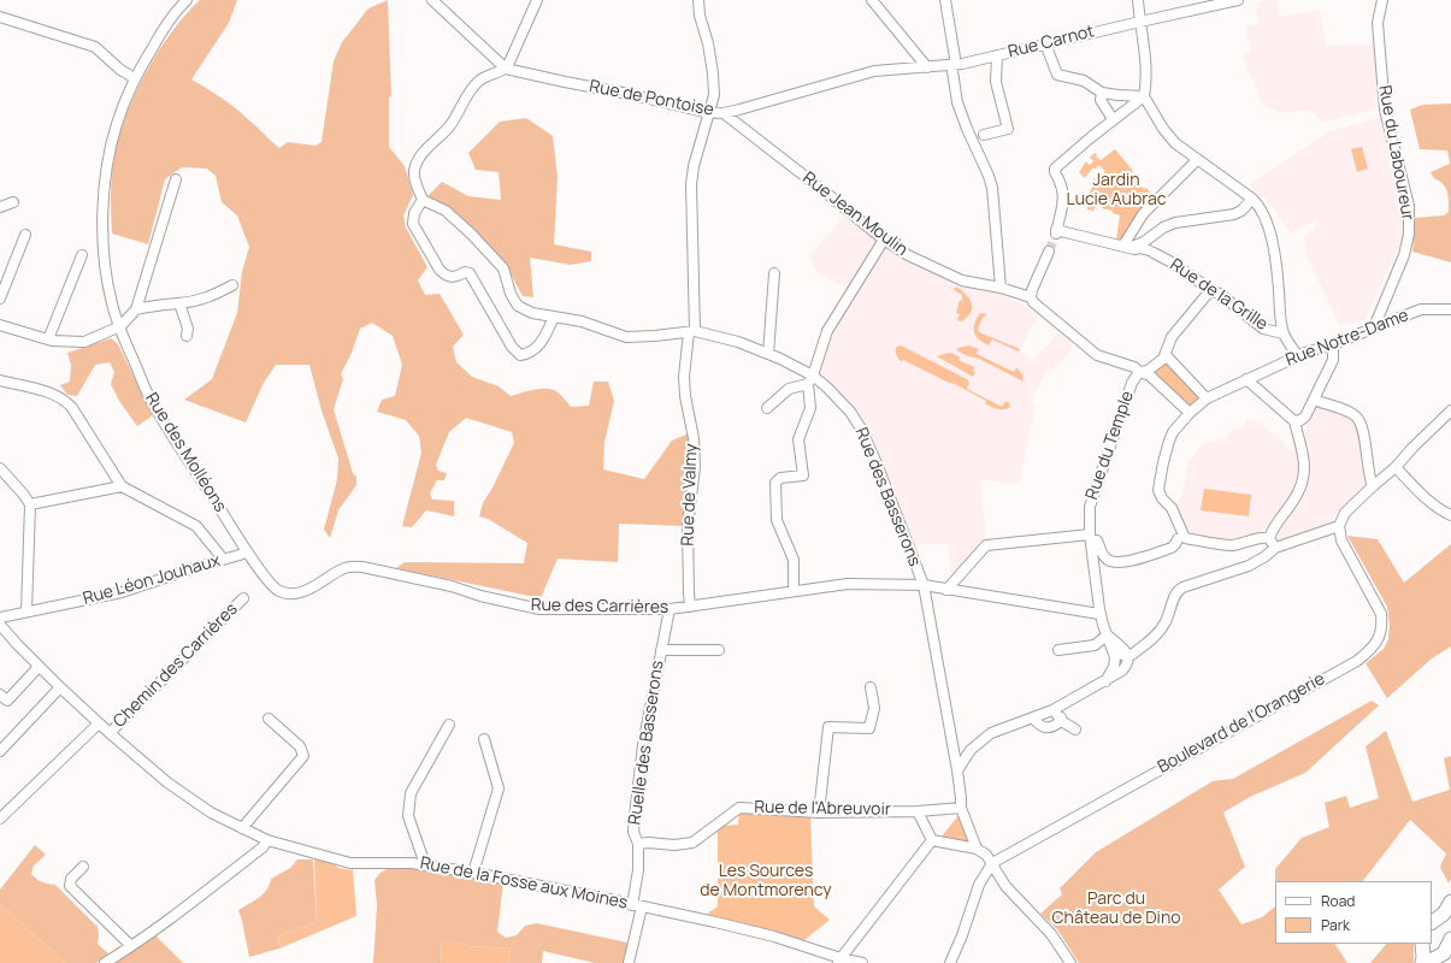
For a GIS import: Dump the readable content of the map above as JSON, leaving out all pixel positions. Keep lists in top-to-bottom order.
{
  "streets": {
    "street": [
      "Rue Carnot",
      "Rue de Pontoise",
      "Rue du Laboureur",
      "Rue Jean Moulin",
      "Rue de la Grille",
      "Rue Notre-Dame",
      "Rue du Temple",
      "Rue des Molléons",
      "Rue de Valmy",
      "Rue des Basserons",
      "Rue Léon Jouhaux",
      "Rue des Carrières",
      "Chemin des Carrières",
      "Boulevard de l'Orangerie",
      "Ruelle des Basserons",
      "Rue de l'Abreuvoir",
      "Rue de la Fosse aux Moines"
    ]
  },
  "crossings": [
    ["Rue Carnot", "Rue de Pontoise"],
    ["Rue de Pontoise", "Rue Jean Moulin"],
    ["Rue du Laboureur", "Rue Notre-Dame"],
    ["Rue du Temple", "Rue des Carrières"],
    ["Rue des Molléons", "Rue Léon Jouhaux"],
    ["Rue des Molléons", "Rue des Carrières"],
    ["Rue de Valmy", "Rue des Basserons"],
    ["Rue de Valmy", "Rue des Carrières"],
    ["Rue des Basserons", "Rue des Carrières"],
    ["Rue des Basserons", "Rue de l'Abreuvoir"],
    ["Rue Léon Jouhaux", "Rue des Carrières"],
    ["Rue des Carrières", "Ruelle des Basserons"],
    ["Chemin des Carrières", "Rue de la Fosse aux Moines"],
    ["Ruelle des Basserons", "Rue de l'Abreuvoir"],
    ["Ruelle des Basserons", "Rue de la Fosse aux Moines"]
  ],
  "parks": ["Jardin Lucie Aubrac", "Les Sources de Montmorency", "Parc du Château de Dino"],
  "legend": ["Road", "Park"]
}
